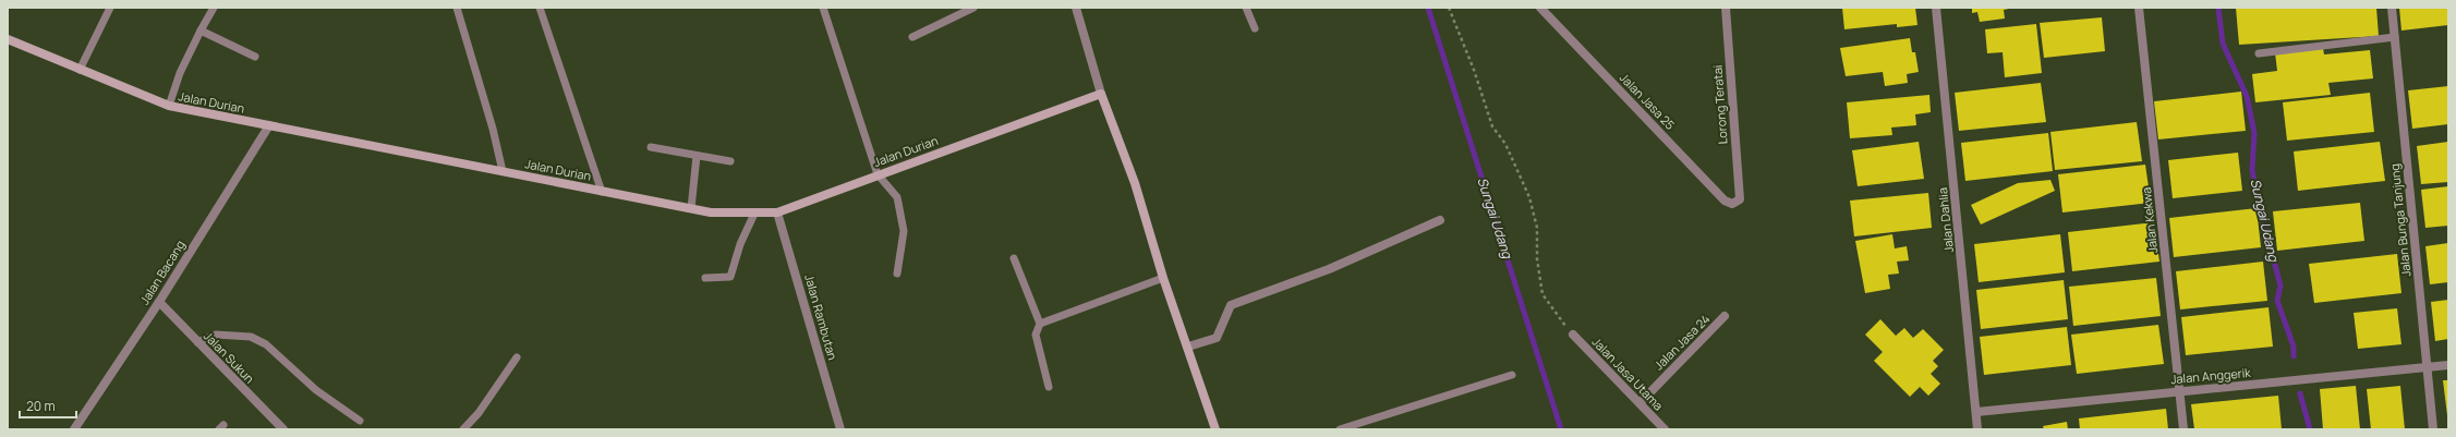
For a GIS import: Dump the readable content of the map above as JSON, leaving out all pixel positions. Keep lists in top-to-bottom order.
{
  "streets": {
    "street": [
      "Jalan Jasa 25",
      "Jalan Durian",
      "Lorong Teratai",
      "Jalan Dahlia",
      "Jalan Kekwa",
      "Jalan Bunga Tanjung",
      "Jalan Bacang",
      "Jalan Rambutan",
      "Jalan Jasa 24",
      "Jalan Sukun",
      "Jalan Jasa Utama",
      "Jalan Anggerik"
    ]
  },
  "crossings": [
    ["Jalan Jasa 25", "Lorong Teratai"],
    ["Jalan Durian", "Jalan Bacang"],
    ["Jalan Durian", "Jalan Rambutan"],
    ["Jalan Dahlia", "Jalan Anggerik"],
    ["Jalan Kekwa", "Jalan Anggerik"],
    ["Jalan Bunga Tanjung", "Jalan Anggerik"],
    ["Jalan Bacang", "Jalan Sukun"],
    ["Jalan Jasa 24", "Jalan Jasa Utama"]
  ],
  "water": ["Sungai Udang"],
  "scale_bar": "20 m"
}
